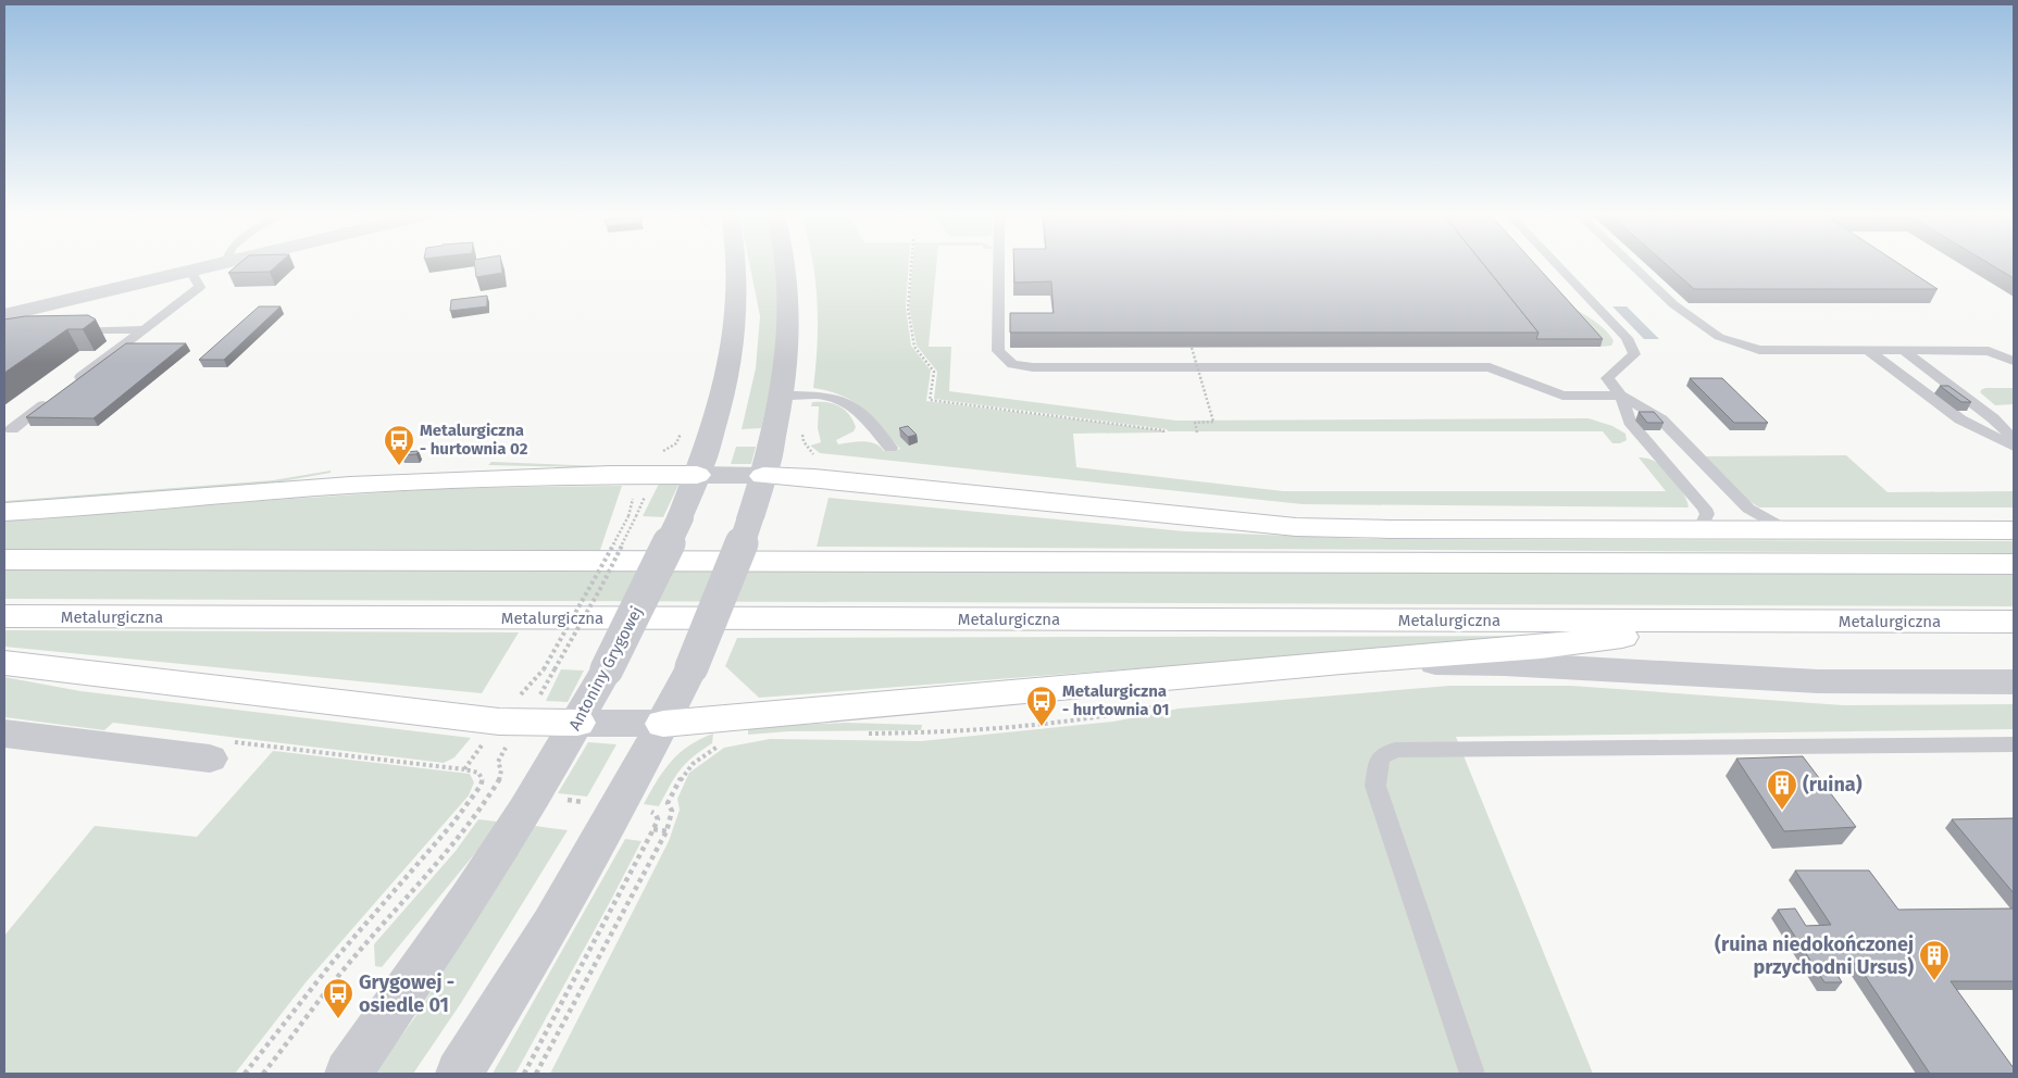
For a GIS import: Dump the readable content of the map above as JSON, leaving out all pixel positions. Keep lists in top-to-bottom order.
{
  "streets": {
    "main road": ["Metalurgiczna"],
    "street": ["Antoniny Grygowej"]
  },
  "places": {
    "bus stop": ["Metalurgiczna - hurtownia 02", "Metalurgiczna - hurtownia 01", "Grygowej - osiedle 01"],
    "building": ["(ruina)", "(ruina niedokończonej przychodni Ursus)"]
  }
}
